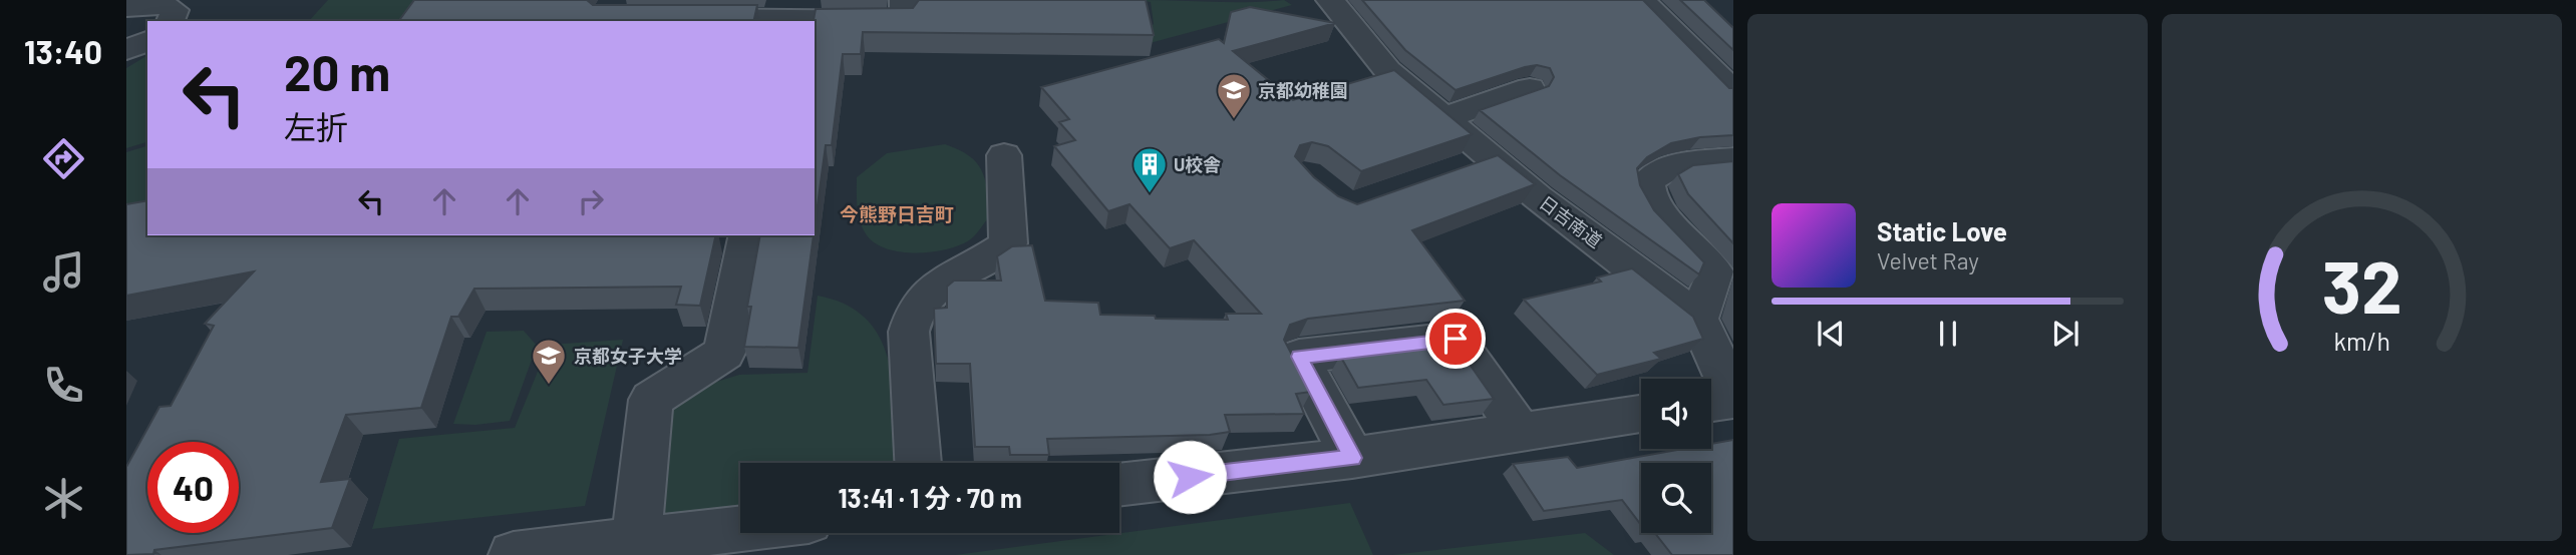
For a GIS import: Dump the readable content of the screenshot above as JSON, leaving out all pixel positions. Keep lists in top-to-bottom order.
{
  "streets": {
    "street": ["日吉南道"]
  },
  "districts": ["今熊野日吉町"],
  "places": {
    "school or university": ["京都幼稚園", "京都女子大学"],
    "building": ["U校舎"]
  },
  "page": {
    "tabs": "13:40",
    "turn": ["20 m", "左折"],
    "song": ["Static Love", "Velvet Ray"],
    "limit": "40",
    "trip": "13:41 · 1 分 · 70 m",
    "gauge": ["32", "km/h"]
  }
}
